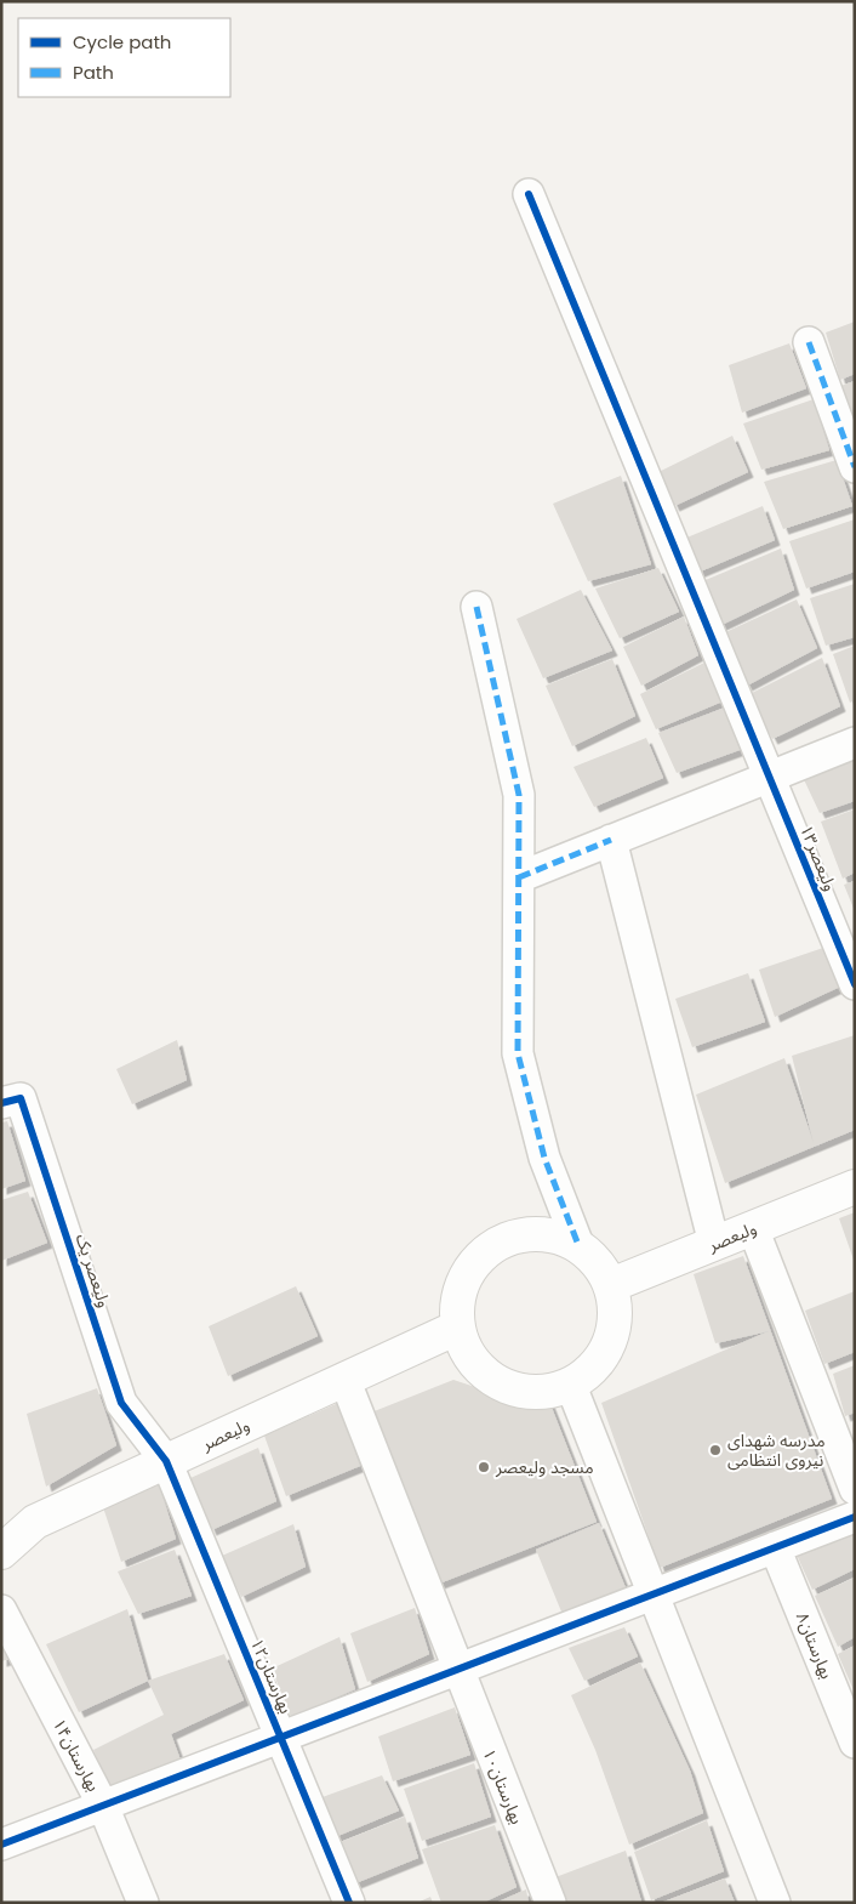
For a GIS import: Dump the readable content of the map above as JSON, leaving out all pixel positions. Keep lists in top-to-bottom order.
{
  "streets": {
    "street": [
      "ولیعصر۱۳",
      "ولیعصر",
      "ولیعصر یک",
      "بهارستان۸",
      "بهارستان۱۲",
      "بهارستان۱۴",
      "بهارستان۱۰"
    ]
  },
  "crossings": [
    ["ولیعصر", "ولیعصر یک"],
    ["ولیعصر", "بهارستان۱۲"],
    ["ولیعصر", "بهارستان۱۰"],
    ["ولیعصر یک", "بهارستان۱۲"]
  ],
  "places": ["مدرسه شهدای نیروی انتظامی", "مسجد ولیعصر"],
  "legend": ["Cycle path", "Path"]
}
